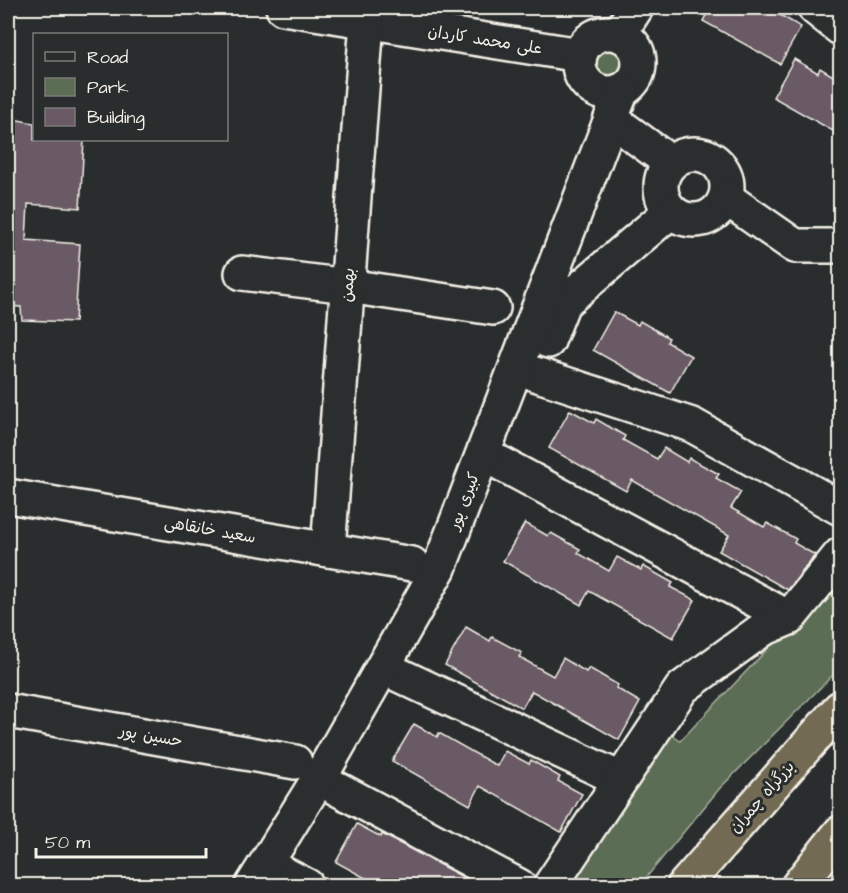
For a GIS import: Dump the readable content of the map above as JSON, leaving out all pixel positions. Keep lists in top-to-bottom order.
{
  "streets": {
    "highway": ["بزرگراه چمران"],
    "street": [
      "علی محمد کاردان",
      "بهمن",
      "کبیری پور",
      "سعید خانقاهی",
      "حسین پور"
    ]
  },
  "crossings": [
    ["علی محمد کاردان", "بهمن"],
    ["بهمن", "سعید خانقاهی"]
  ],
  "legend": ["Road", "Park", "Building"],
  "scale_bar": "50 m"
}
